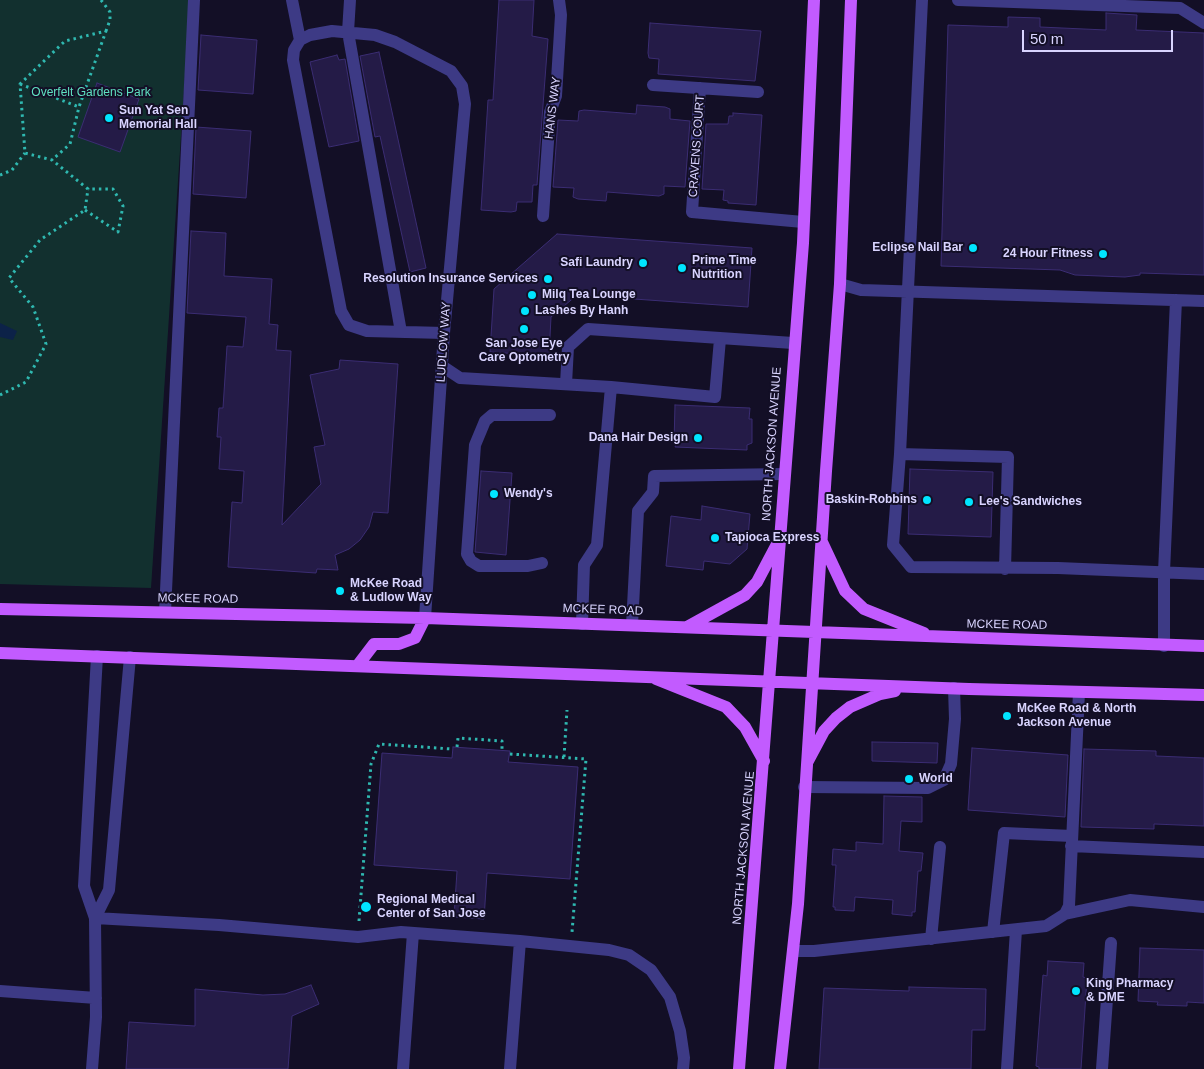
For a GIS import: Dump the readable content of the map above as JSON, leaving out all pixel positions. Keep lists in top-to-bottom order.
{
  "streets": {
    "main road": ["NORTH JACKSON AVENUE", "MCKEE ROAD"],
    "street": ["HANS WAY", "CRAVENS COURT", "LUDLOW WAY"]
  },
  "crossings": [
    ["CRAVENS COURT", "NORTH JACKSON AVENUE"],
    ["LUDLOW WAY", "MCKEE ROAD"],
    ["NORTH JACKSON AVENUE", "MCKEE ROAD"]
  ],
  "parks": ["Overfelt Gardens Park"],
  "places": [
    "Sun Yat Sen Memorial Hall",
    "Eclipse Nail Bar",
    "24 Hour Fitness",
    "Safi Laundry",
    "Prime Time Nutrition",
    "Resolution Insurance Services",
    "Milq Tea Lounge",
    "Lashes By Hanh",
    "San Jose Eye Care Optometry",
    "Dana Hair Design",
    "Wendy's",
    "Baskin-Robbins",
    "Lee's Sandwiches",
    "Tapioca Express",
    "McKee Road & Ludlow Way",
    "McKee Road & North Jackson Avenue",
    "World",
    "Regional Medical Center of San Jose",
    "King Pharmacy & DME"
  ],
  "scale_bar": "50 m"
}
